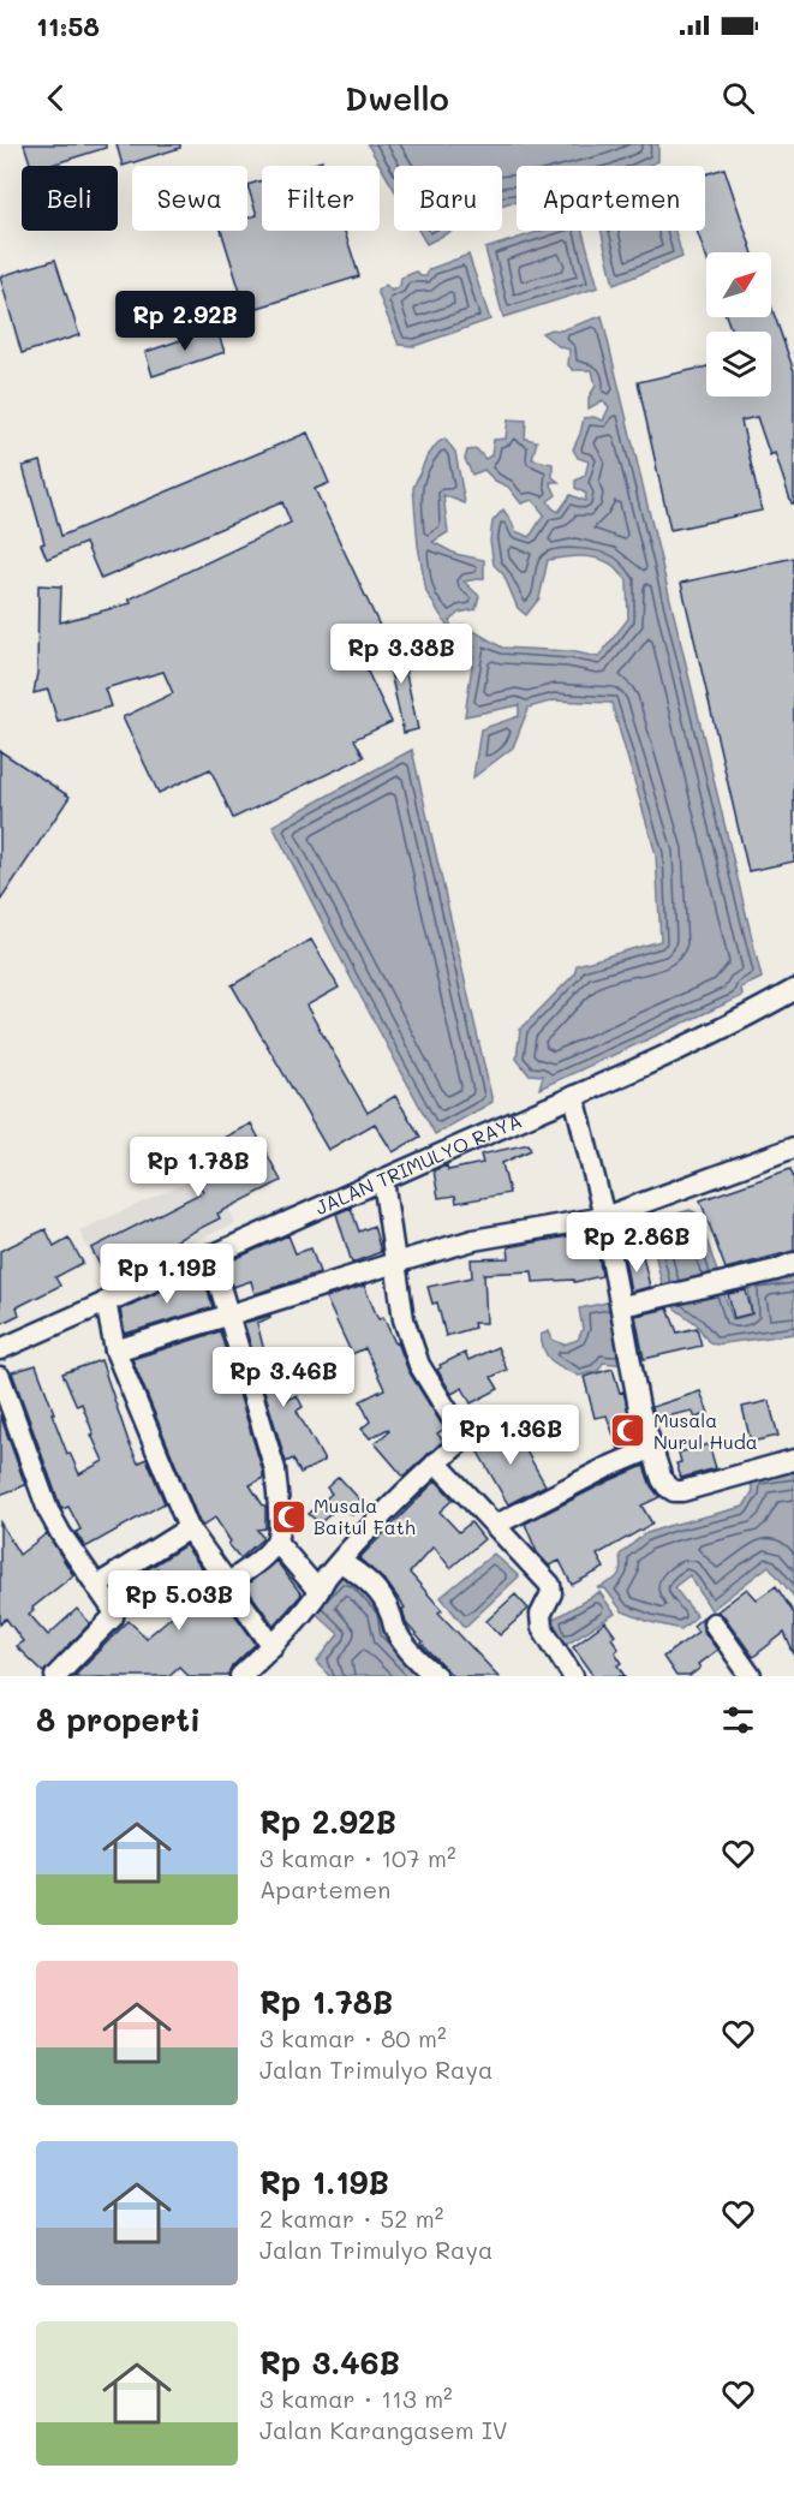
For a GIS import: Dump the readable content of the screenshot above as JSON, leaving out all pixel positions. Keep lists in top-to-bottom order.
{
  "streets": {
    "street": ["JALAN TRIMULYO RAYA"]
  },
  "places": {
    "mosque": ["Musala Nurul Huda", "Musala Baitul Fath"]
  },
  "north": "top right",
  "page": {
    "status": "11:58",
    "header": "Dwello",
    "chip": [
      "Beli",
      "Sewa",
      "Filter",
      "Baru",
      "Apartemen"
    ],
    "price": [
      "Rp 2.92B",
      "Rp 3.38B",
      "Rp 1.78B",
      "Rp 2.86B",
      "Rp 1.19B",
      "Rp 3.46B",
      "Rp 1.36B",
      "Rp 5.03B"
    ],
    "heading": "8 properti",
    "list": [
      {
        "name": "Rp 2.92B",
        "note": "3 kamar · 107 m² · Apartemen"
      },
      {
        "name": "Rp 1.78B",
        "note": "3 kamar · 80 m² · Jalan Trimulyo Raya"
      },
      {
        "name": "Rp 1.19B",
        "note": "2 kamar · 52 m² · Jalan Trimulyo Raya"
      },
      {
        "name": "Rp 3.46B",
        "note": "3 kamar · 113 m² · Jalan Karangasem IV"
      }
    ]
  }
}
